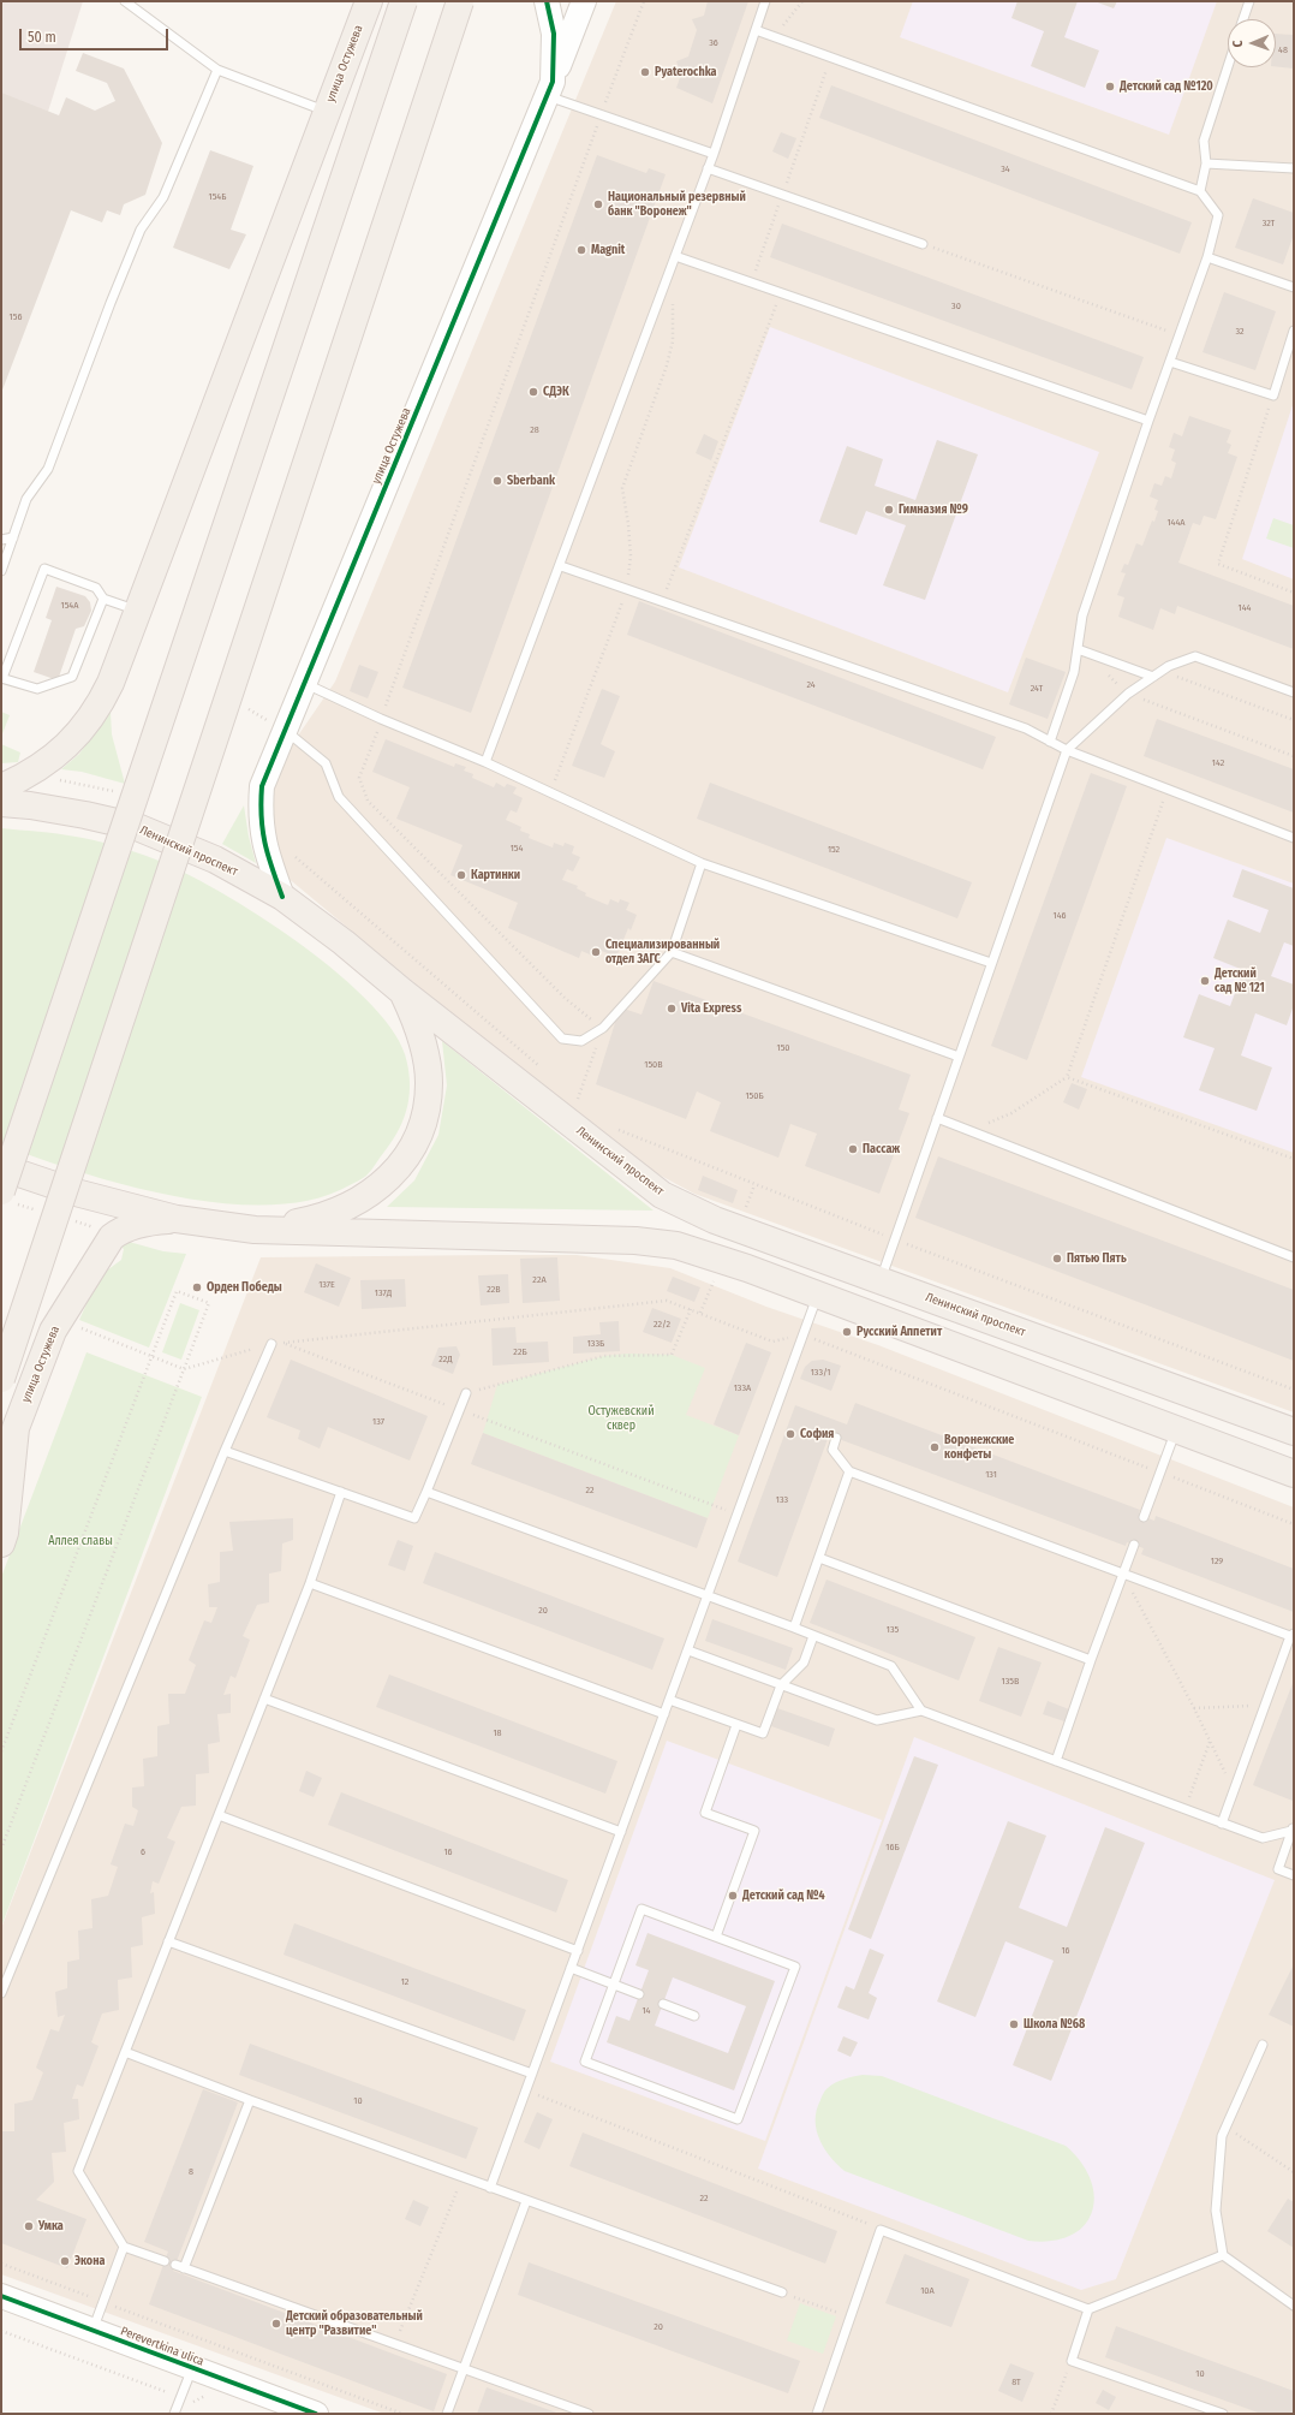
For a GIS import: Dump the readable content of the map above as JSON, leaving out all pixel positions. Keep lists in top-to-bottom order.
{
  "streets": {
    "main road": ["улица Остужева", "Ленинский проспект"],
    "street": ["Perevertkina ulica"]
  },
  "crossings": [
    ["улица Остужева", "Ленинский проспект"]
  ],
  "parks": ["Остужевский сквер", "Аллея славы"],
  "places": [
    "Pyaterochka",
    "Детский сад №120",
    "Национальный резервный банк \"Воронеж\"",
    "Magnit",
    "СДЭК",
    "Sberbank",
    "Гимназия №9",
    "Картинки",
    "Специализированный отдел ЗАГС",
    "Детский сад № 121",
    "Vita Express",
    "Пассаж",
    "Пятью Пять",
    "Орден Победы",
    "Русский Аппетит",
    "София",
    "Воронежские конфеты",
    "Детский сад №4",
    "Школа №68",
    "Умка",
    "Экона",
    "Детский образовательный центр \"Развитие\""
  ],
  "house_numbers": [
    "36",
    "48",
    "34",
    "154Б",
    "32Т",
    "30",
    "156",
    "32",
    "28",
    "144А",
    "154А",
    "144",
    "24",
    "24Т",
    "142",
    "154",
    "152",
    "146",
    "150",
    "150В",
    "150Б",
    "22А",
    "137Е",
    "22В",
    "137Д",
    "22/2",
    "133Б",
    "22Б",
    "22Д",
    "133/1",
    "133А",
    "137",
    "131",
    "22",
    "133",
    "129",
    "20",
    "135",
    "135В",
    "18",
    "16Б",
    "6",
    "16",
    "16",
    "12",
    "14",
    "10",
    "8",
    "22",
    "10А",
    "20",
    "10",
    "8Т"
  ],
  "scale_bar": "50 m",
  "north": "left"
}
